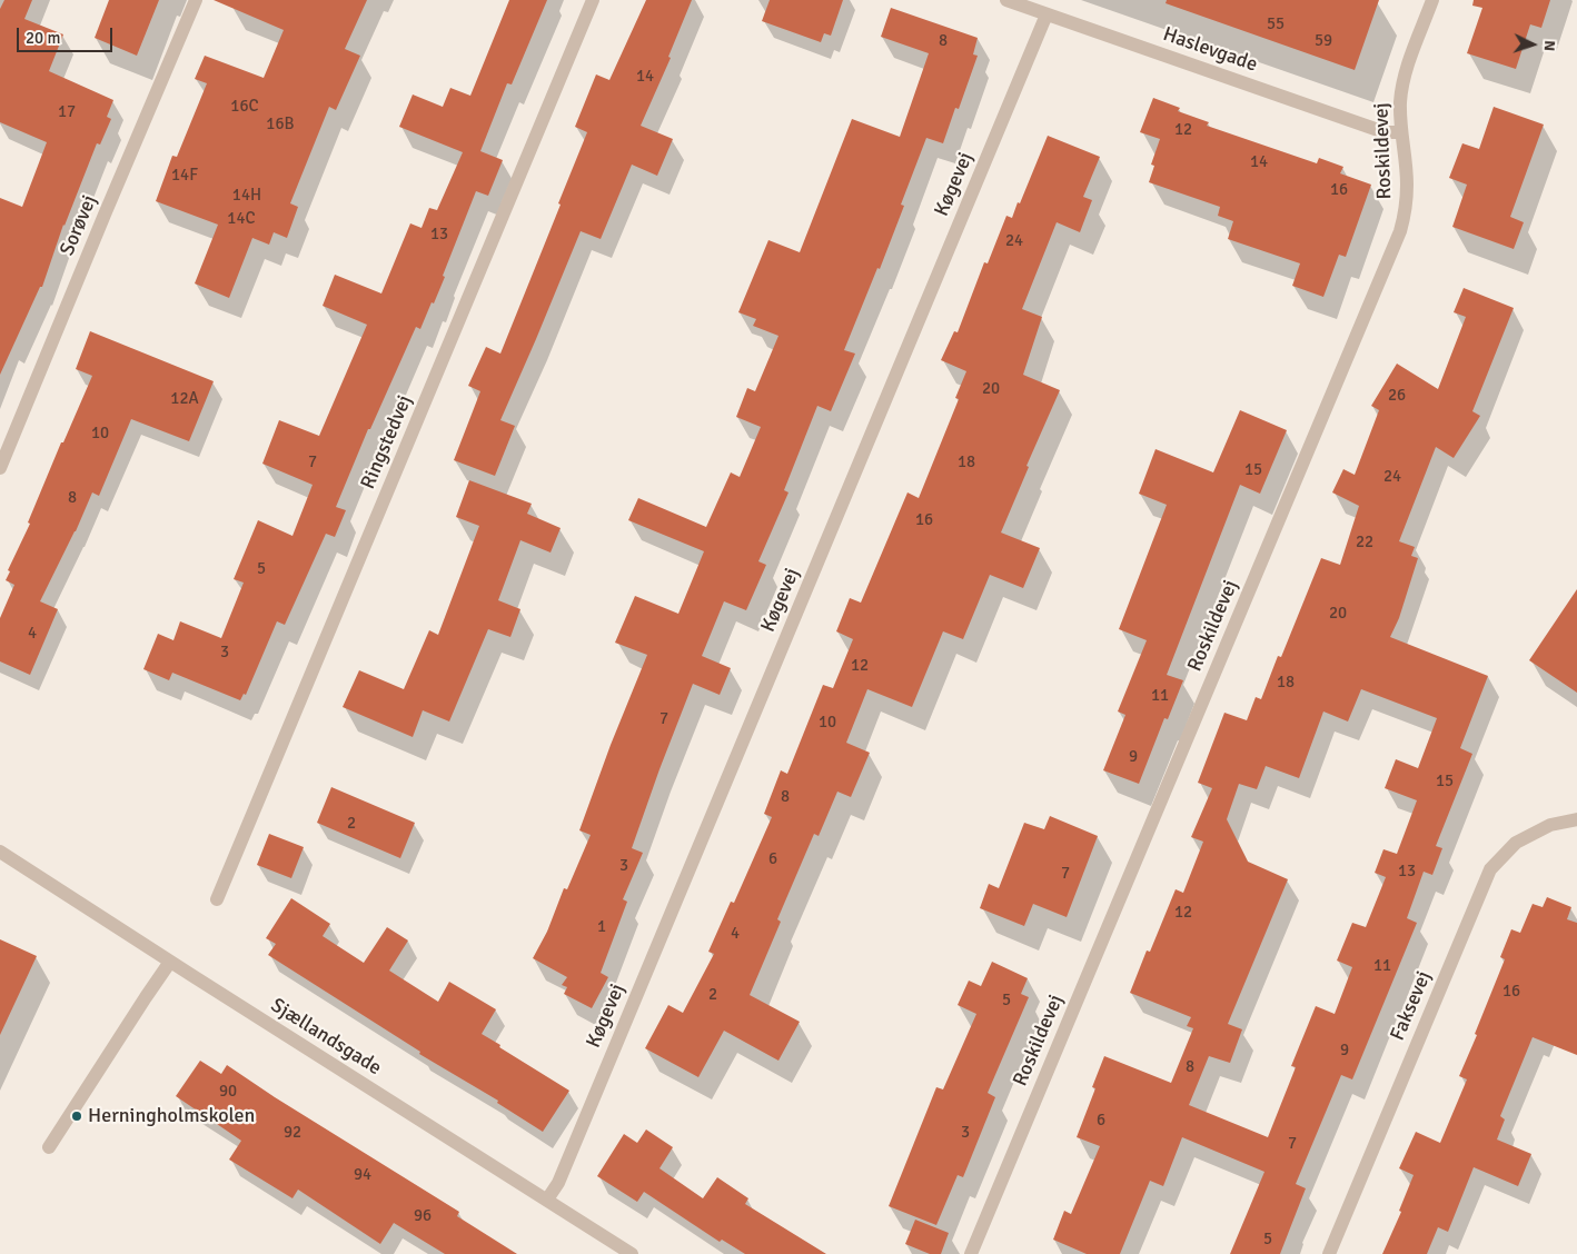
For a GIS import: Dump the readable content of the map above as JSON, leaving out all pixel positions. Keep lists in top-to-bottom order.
{
  "streets": {
    "street": [
      "Haslevgade",
      "Roskildevej",
      "Køgevej",
      "Sorøvej",
      "Ringstedvej",
      "Faksevej",
      "Sjællandsgade"
    ]
  },
  "crossings": [
    ["Haslevgade", "Roskildevej"],
    ["Haslevgade", "Køgevej"],
    ["Køgevej", "Sjællandsgade"]
  ],
  "places": ["Herningholmskolen"],
  "house_numbers": [
    "55",
    "8",
    "59",
    "14",
    "16C",
    "17",
    "16B",
    "12",
    "14",
    "14F",
    "16",
    "14H",
    "14C",
    "13",
    "24",
    "20",
    "26",
    "12A",
    "10",
    "7",
    "18",
    "15",
    "24",
    "8",
    "16",
    "22",
    "5",
    "20",
    "4",
    "3",
    "12",
    "18",
    "11",
    "7",
    "10",
    "9",
    "15",
    "8",
    "2",
    "6",
    "3",
    "13",
    "7",
    "12",
    "1",
    "4",
    "11",
    "16",
    "2",
    "5",
    "9",
    "8",
    "90",
    "6",
    "92",
    "3",
    "7",
    "94",
    "96",
    "5"
  ],
  "scale_bar": "20 m",
  "north": "right"
}
